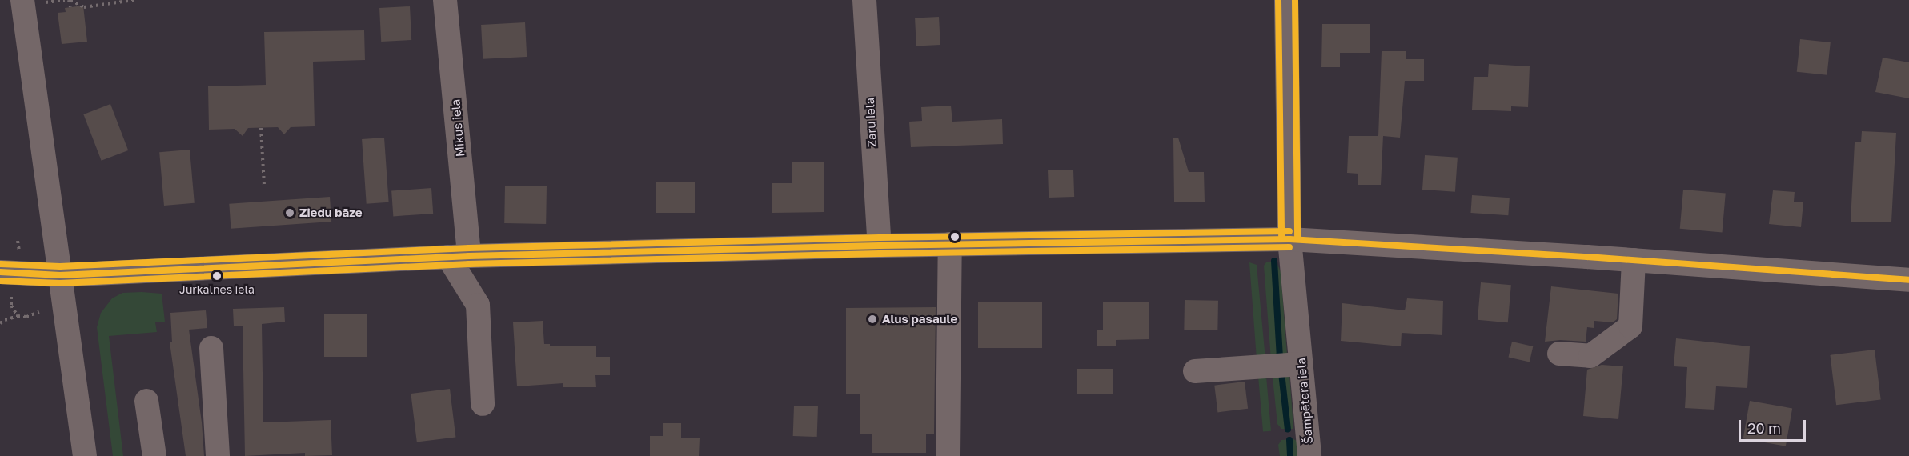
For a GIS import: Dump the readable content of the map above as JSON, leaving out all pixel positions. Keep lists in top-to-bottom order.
{
  "streets": {
    "street": ["Zaru iela", "Mikus iela", "Šampētera iela"]
  },
  "places": ["Ziedu bāze", "Jūrkalnes iela", "Alus pasaule"],
  "scale_bar": "20 m"
}
